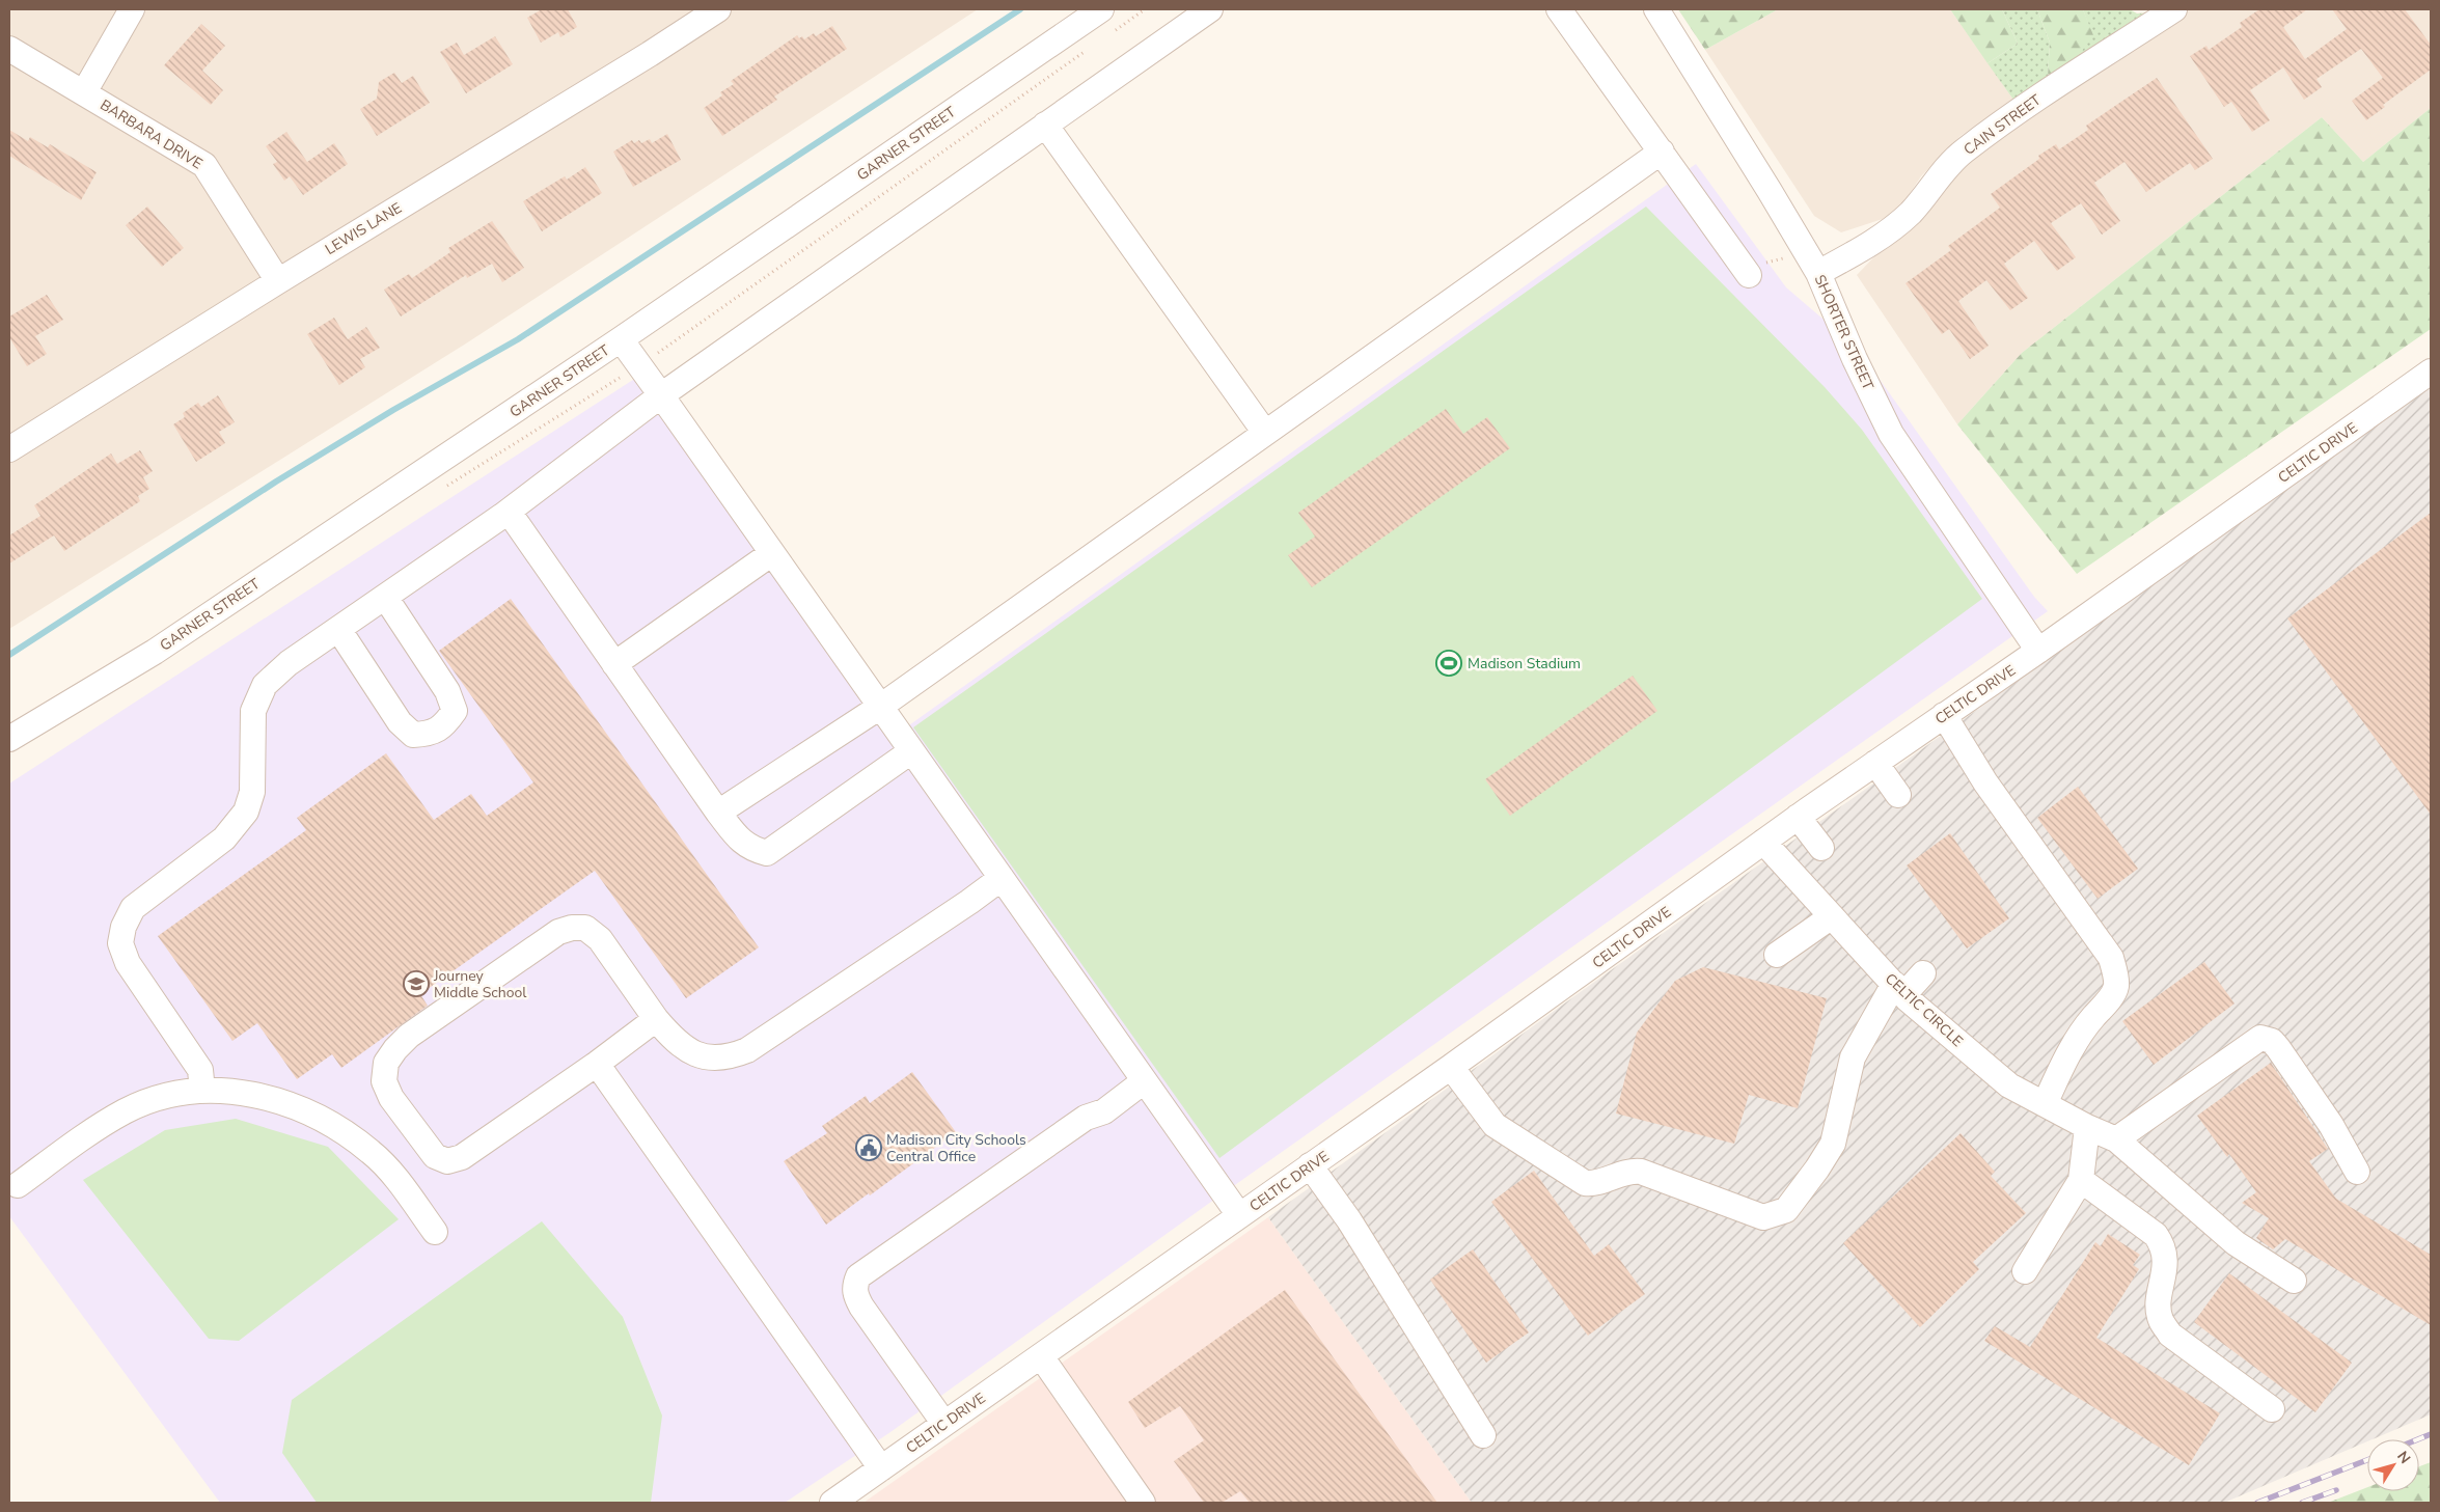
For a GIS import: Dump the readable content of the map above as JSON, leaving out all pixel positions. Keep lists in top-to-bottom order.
{
  "streets": {
    "street": [
      "CAIN STREET",
      "BARBARA DRIVE",
      "GARNER STREET",
      "LEWIS LANE",
      "SHORTER STREET",
      "CELTIC DRIVE",
      "CELTIC CIRCLE"
    ]
  },
  "crossings": [
    ["CAIN STREET", "SHORTER STREET"],
    ["BARBARA DRIVE", "LEWIS LANE"],
    ["SHORTER STREET", "CELTIC DRIVE"],
    ["CELTIC DRIVE", "CELTIC CIRCLE"]
  ],
  "places": {
    "sports": ["Madison Stadium"],
    "school or university": ["Journey Middle School"],
    "public building": ["Madison City Schools Central Office"]
  },
  "north": "top right"
}
